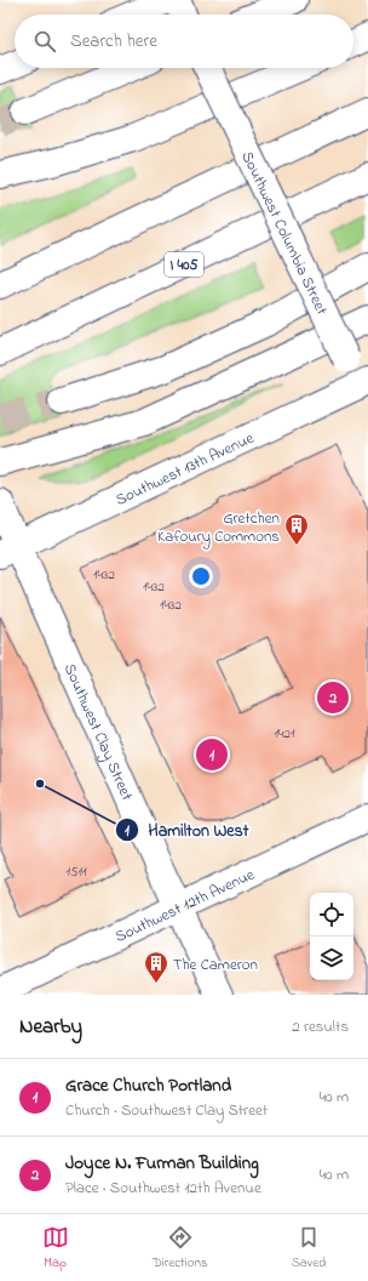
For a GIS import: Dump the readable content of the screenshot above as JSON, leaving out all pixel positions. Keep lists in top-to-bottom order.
{
  "streets": {
    "main road": [
      "Southwest Columbia Street",
      "I 405",
      "Southwest 13th Avenue",
      "Southwest Clay Street",
      "Southwest 12th Avenue"
    ]
  },
  "crossings": [
    ["Southwest Columbia Street", "Southwest 13th Avenue"],
    ["Southwest 13th Avenue", "Southwest Clay Street"],
    ["Southwest Clay Street", "Southwest 12th Avenue"]
  ],
  "places": {
    "building": ["Gretchen Kafoury Commons", "The Cameron"],
    "other": ["Hamilton West"]
  },
  "house_numbers": [
    "1432",
    "1432",
    "1432",
    "1421",
    "1511"
  ],
  "page": {
    "search": "Search here",
    "pins": ["2", "1"],
    "heading": ["Nearby", "2 results"],
    "list": [
      {
        "mark": "1",
        "name": "Grace Church Portland",
        "note": "Church · Southwest Clay Street",
        "value": "40 m"
      },
      {
        "mark": "2",
        "name": "Joyce N. Furman Building",
        "note": "Place · Southwest 12th Avenue",
        "value": "40 m"
      }
    ],
    "nav": ["Map", "Directions", "Saved"]
  }
}
